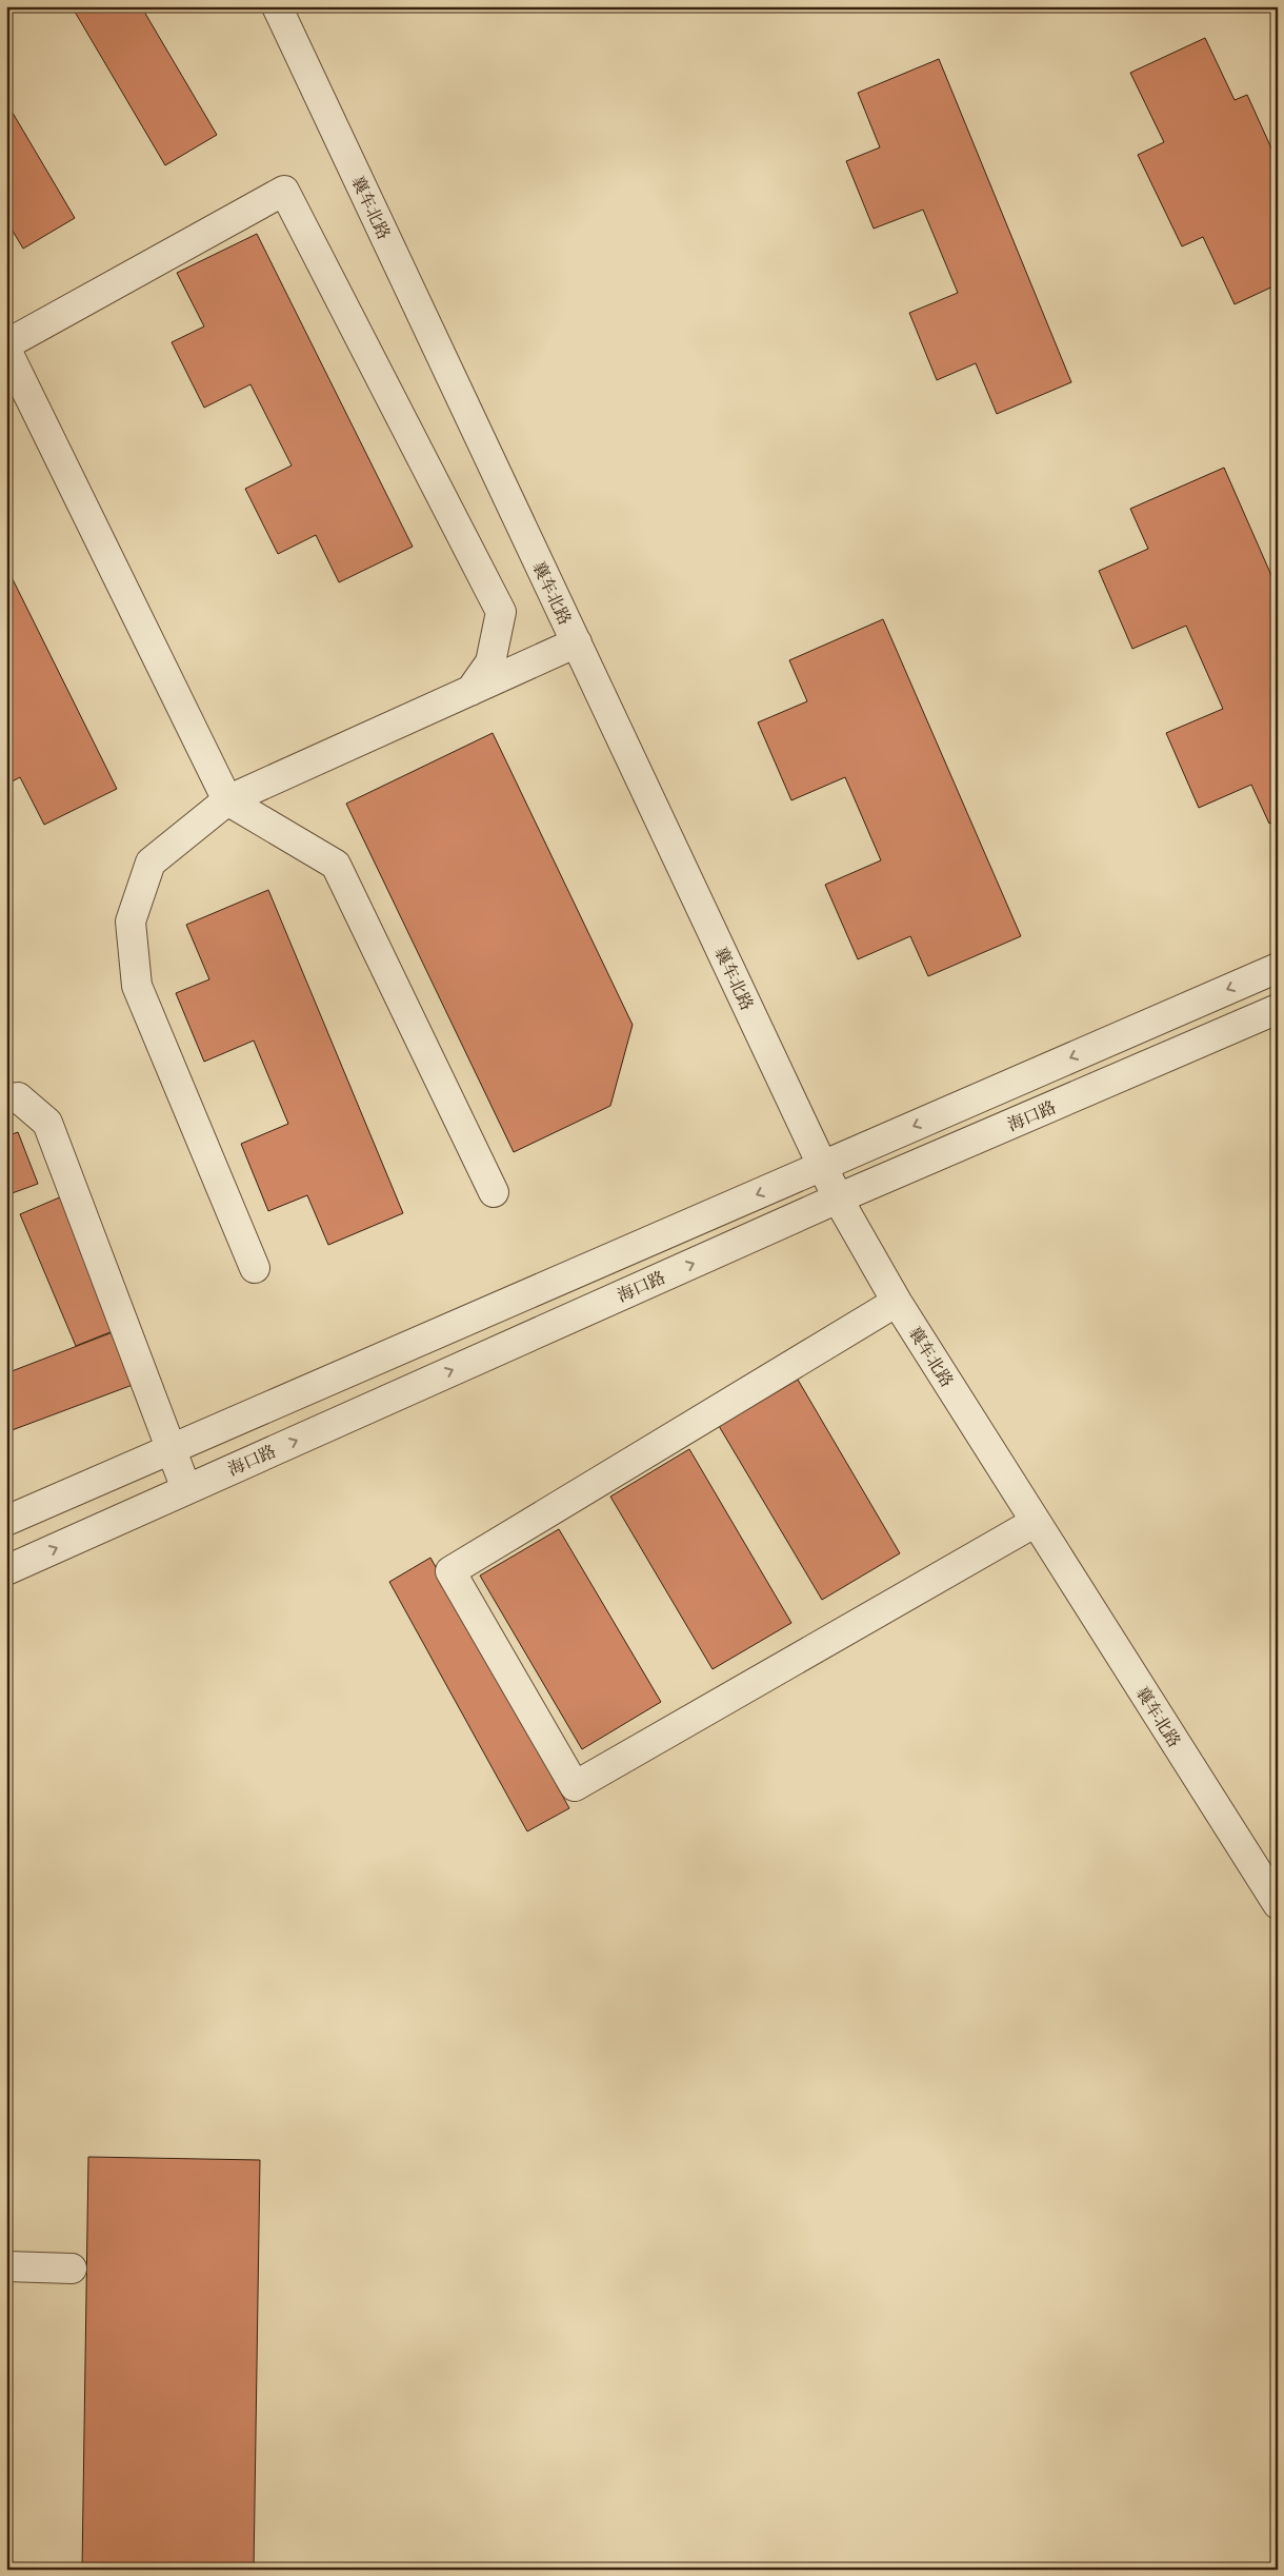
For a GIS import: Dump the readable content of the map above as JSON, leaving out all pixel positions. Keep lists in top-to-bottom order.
{
  "streets": {
    "street": ["襄车北路", "海口路"]
  },
  "crossings": [
    ["襄车北路", "海口路"]
  ]
}
